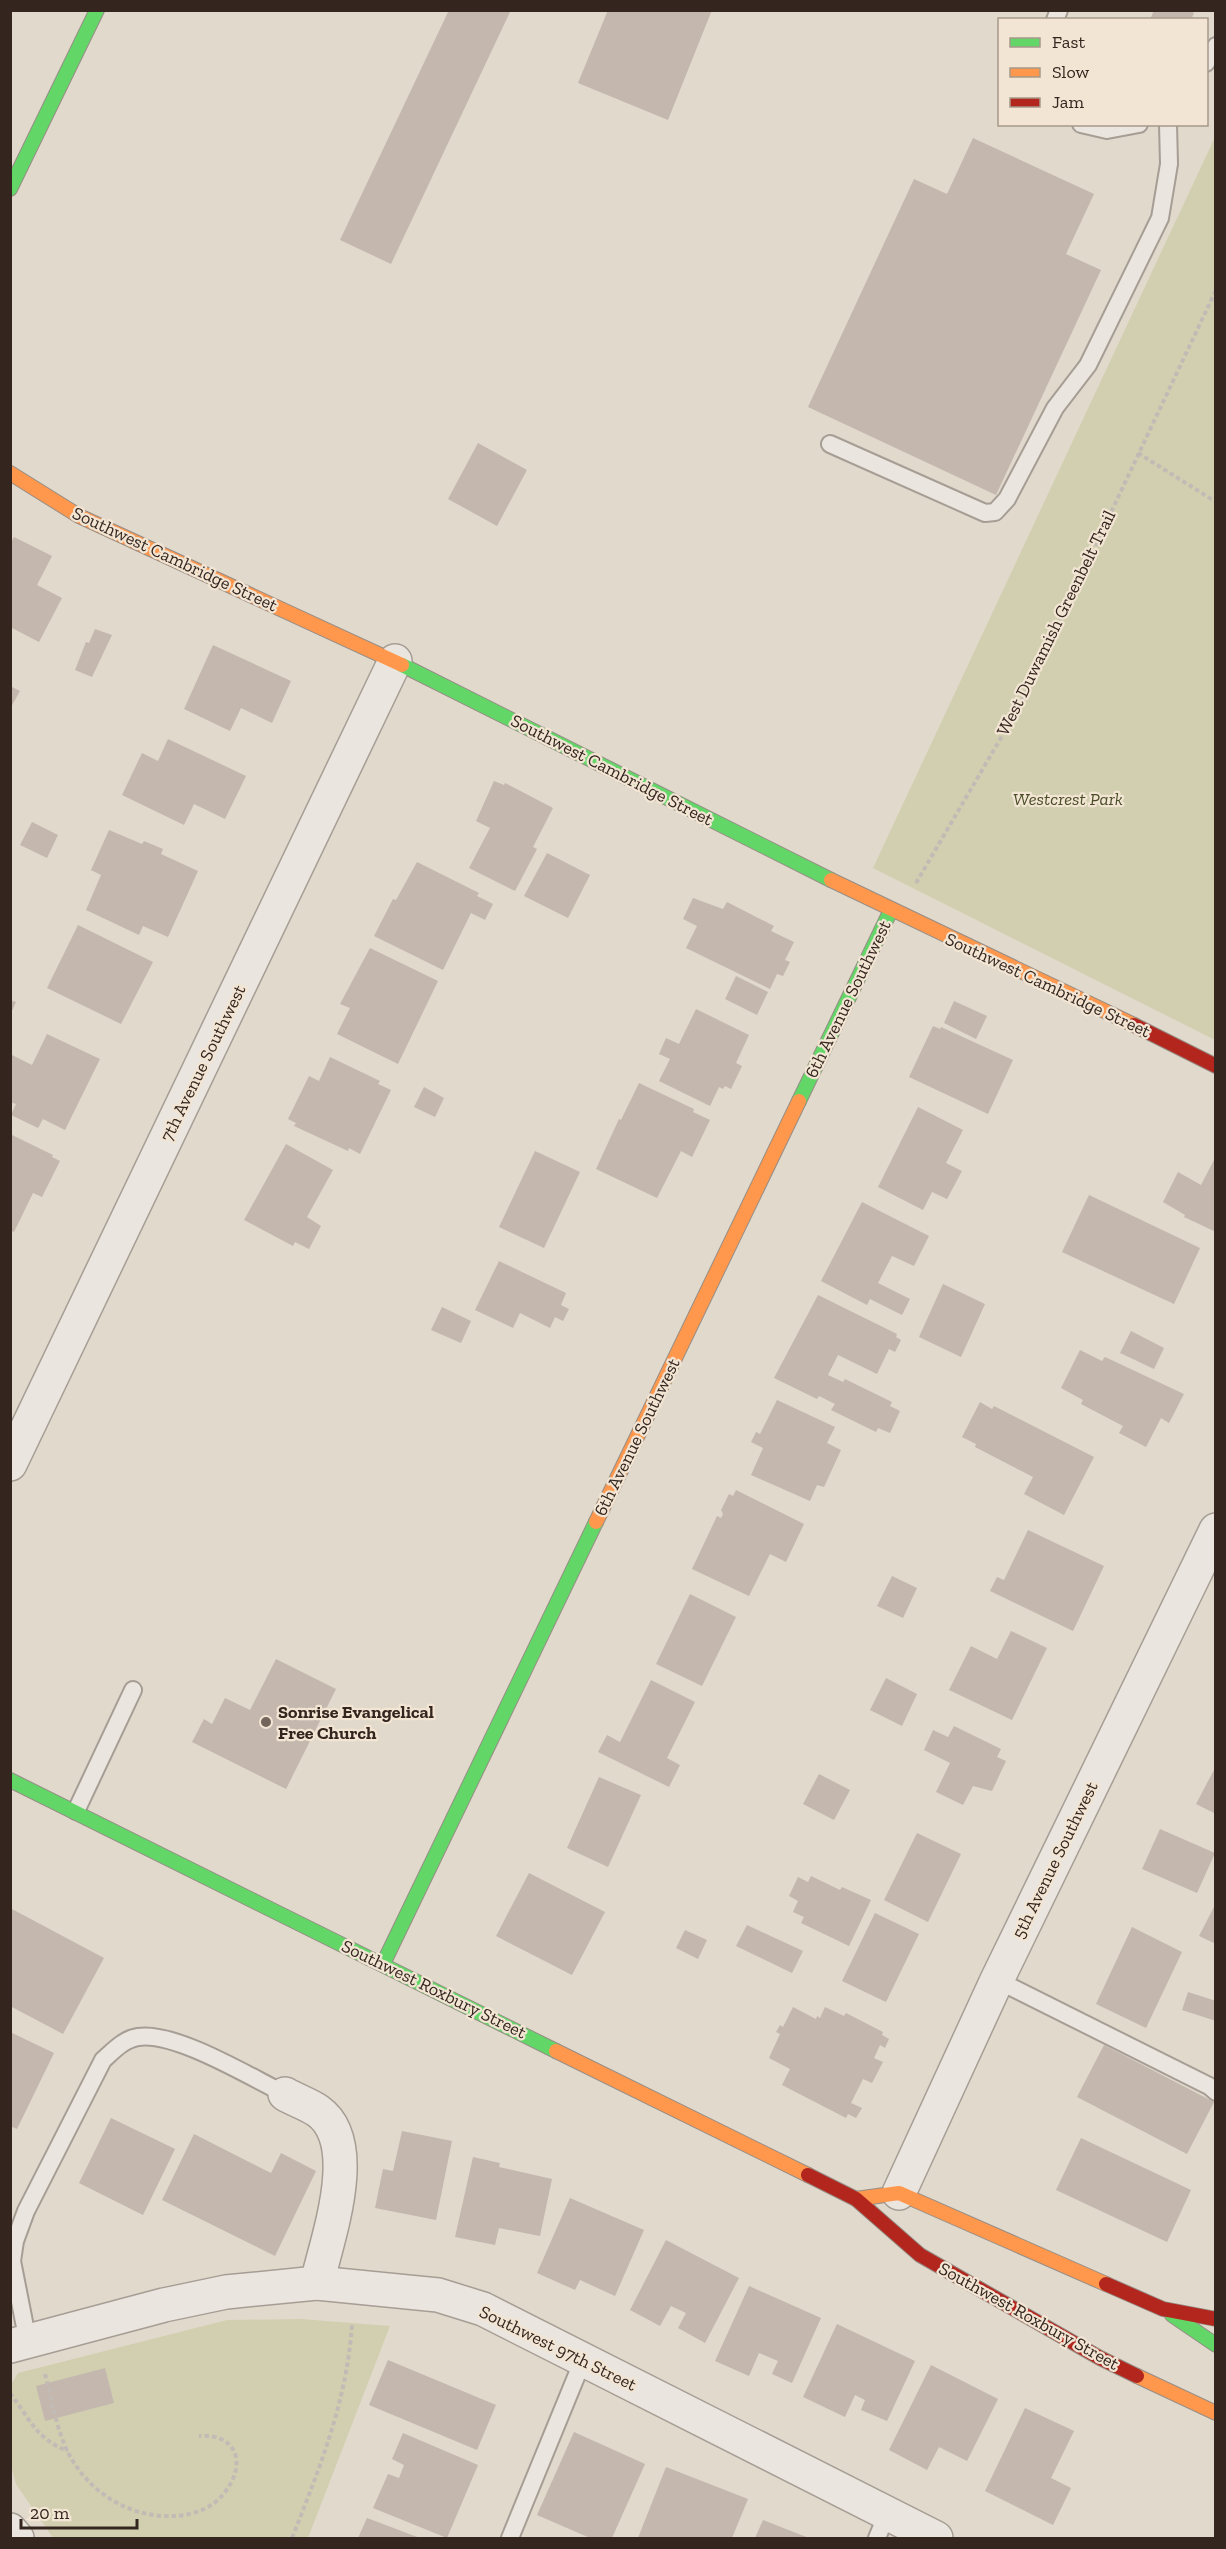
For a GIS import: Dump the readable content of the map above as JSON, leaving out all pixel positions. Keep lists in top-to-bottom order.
{
  "streets": {
    "street": [
      "Southwest Cambridge Street",
      "6th Avenue Southwest",
      "7th Avenue Southwest",
      "5th Avenue Southwest",
      "Southwest Roxbury Street",
      "Southwest 97th Street"
    ],
    "path": ["West Duwamish Greenbelt Trail"]
  },
  "crossings": [
    ["Southwest Cambridge Street", "West Duwamish Greenbelt Trail"],
    ["Southwest Cambridge Street", "6th Avenue Southwest"],
    ["Southwest Cambridge Street", "7th Avenue Southwest"],
    ["West Duwamish Greenbelt Trail", "6th Avenue Southwest"],
    ["6th Avenue Southwest", "Southwest Roxbury Street"]
  ],
  "parks": ["Westcrest Park"],
  "places": ["Sonrise Evangelical Free Church"],
  "legend": ["Fast", "Slow", "Jam"],
  "scale_bar": "20 m"
}
